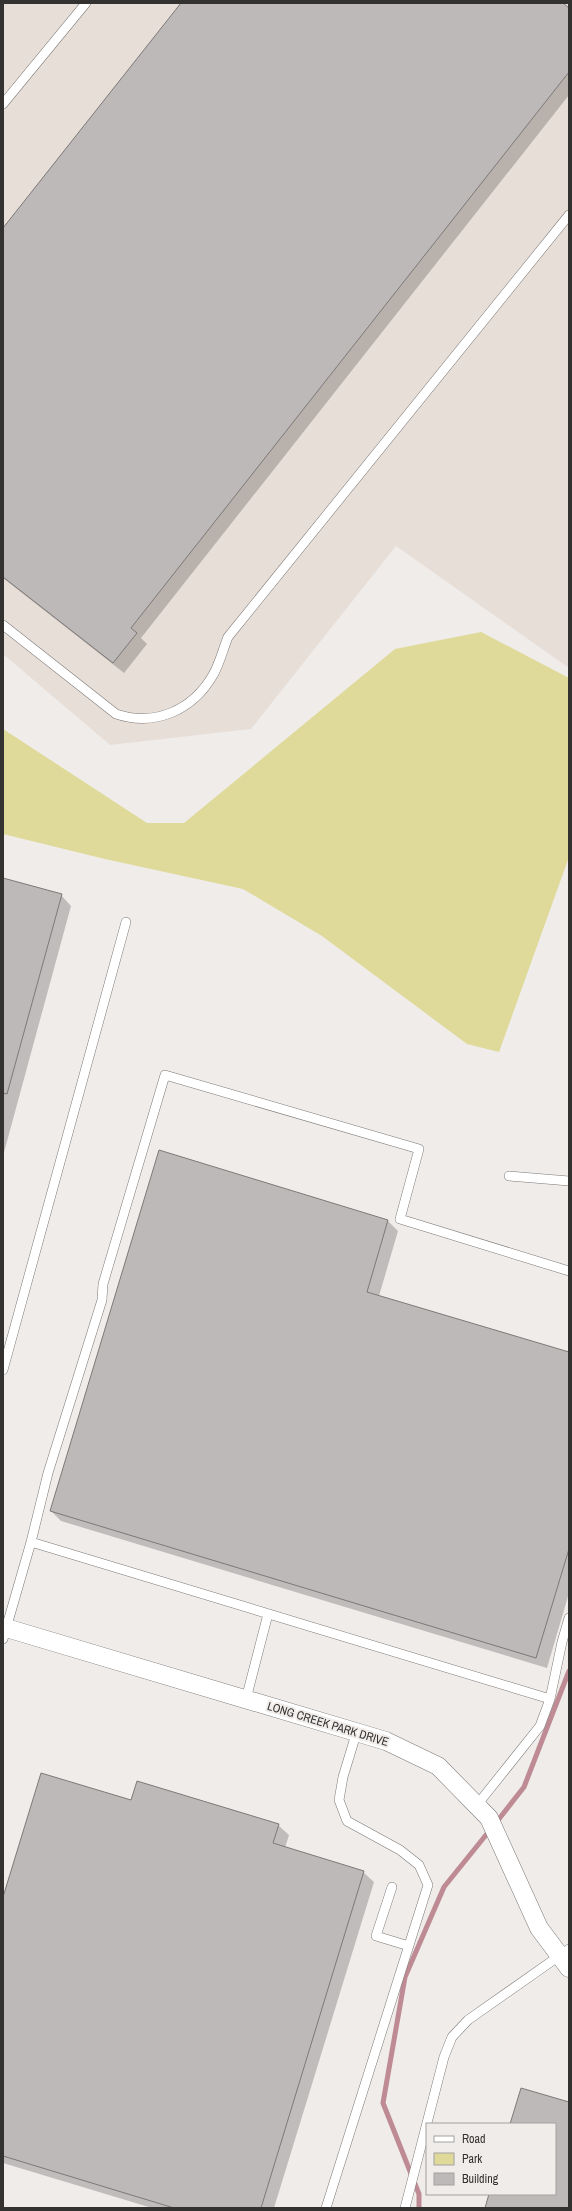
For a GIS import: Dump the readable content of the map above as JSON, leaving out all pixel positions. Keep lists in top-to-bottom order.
{
  "streets": {
    "street": ["LONG CREEK PARK DRIVE"]
  },
  "legend": ["Road", "Park", "Building"]
}
